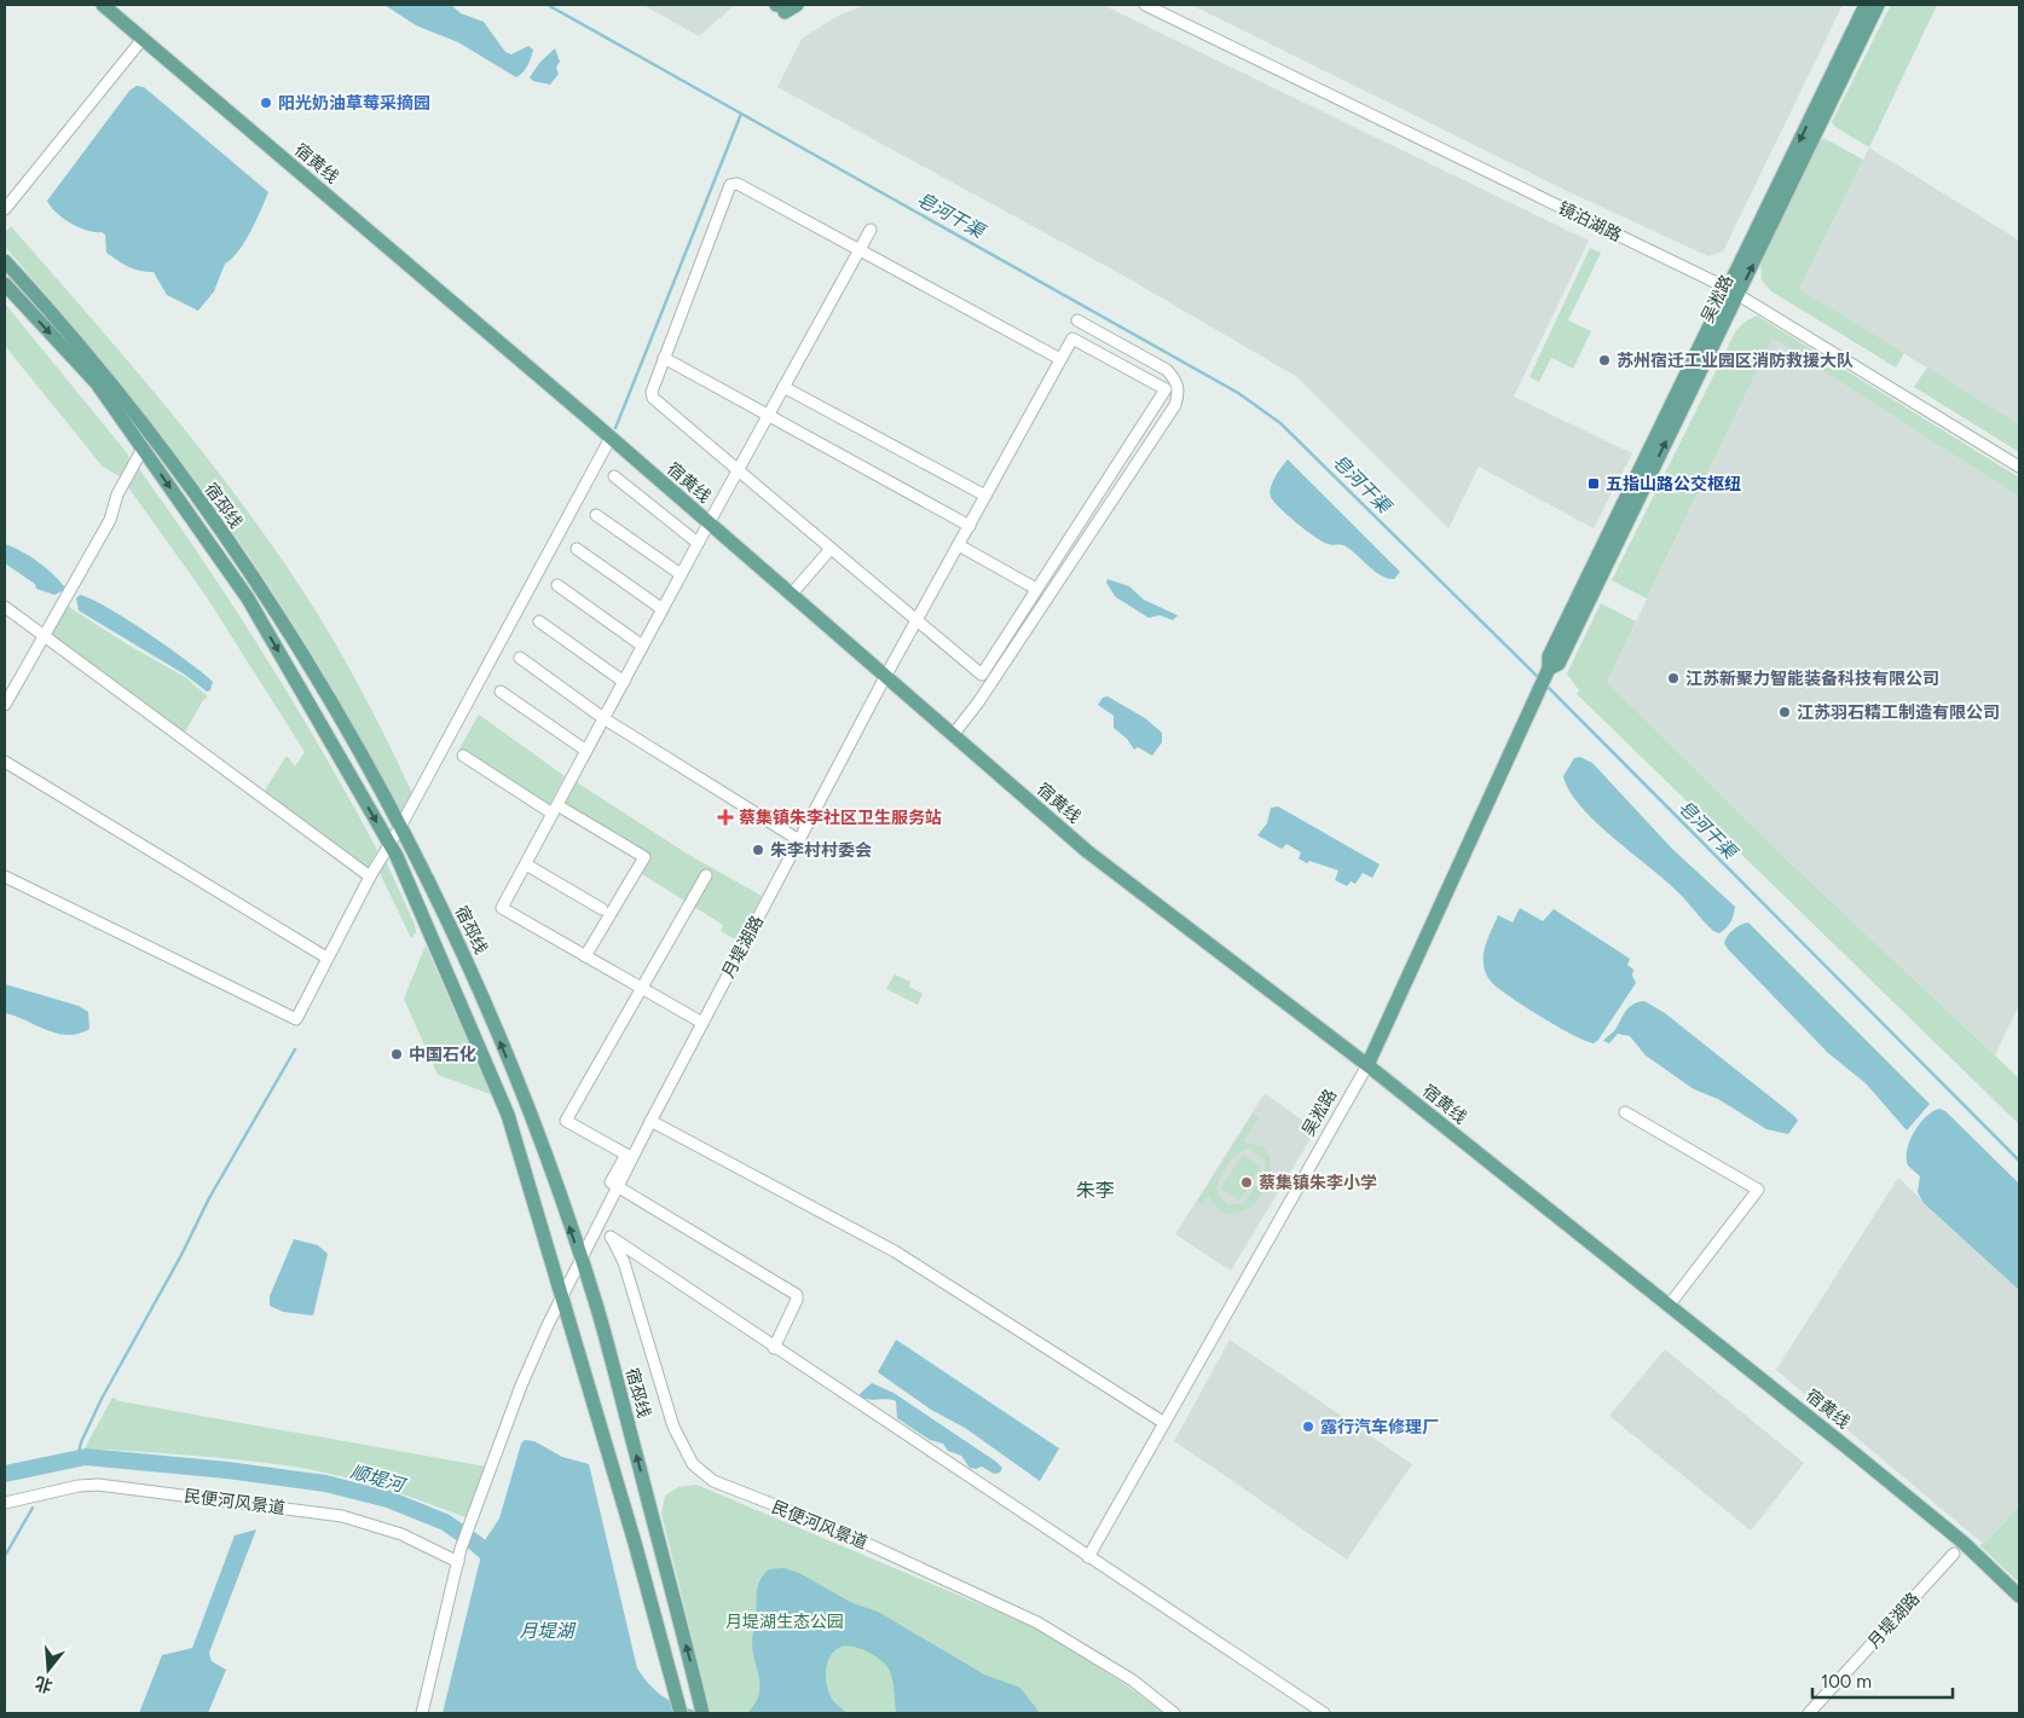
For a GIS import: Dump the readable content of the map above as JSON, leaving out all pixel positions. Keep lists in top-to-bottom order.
{
  "streets": {
    "main road": ["宿黄线", "吴淞路", "宿邳线"],
    "street": ["镜泊湖路", "月堤湖路", "民便河风景道"]
  },
  "crossings": [
    ["宿黄线", "吴淞路"],
    ["宿黄线", "月堤湖路"],
    ["镜泊湖路", "吴淞路"],
    ["宿邳线", "月堤湖路"],
    ["月堤湖路", "民便河风景道"]
  ],
  "districts": ["朱李"],
  "water": ["皂河干渠", "顺堤河", "月堤湖"],
  "parks": ["月堤湖生态公园"],
  "places": {
    "other": [
      "阳光奶油草莓采摘园",
      "苏州宿迁工业园区消防救援大队",
      "江苏新聚力智能装备科技有限公司",
      "江苏羽石精工制造有限公司",
      "朱李村村委会",
      "中国石化",
      "蔡集镇朱李小学",
      "露行汽车修理厂"
    ],
    "transit": ["五指山路公交枢纽"],
    "health": ["蔡集镇朱李社区卫生服务站"]
  },
  "scale_bar": "100 m",
  "north": "bottom"
}
